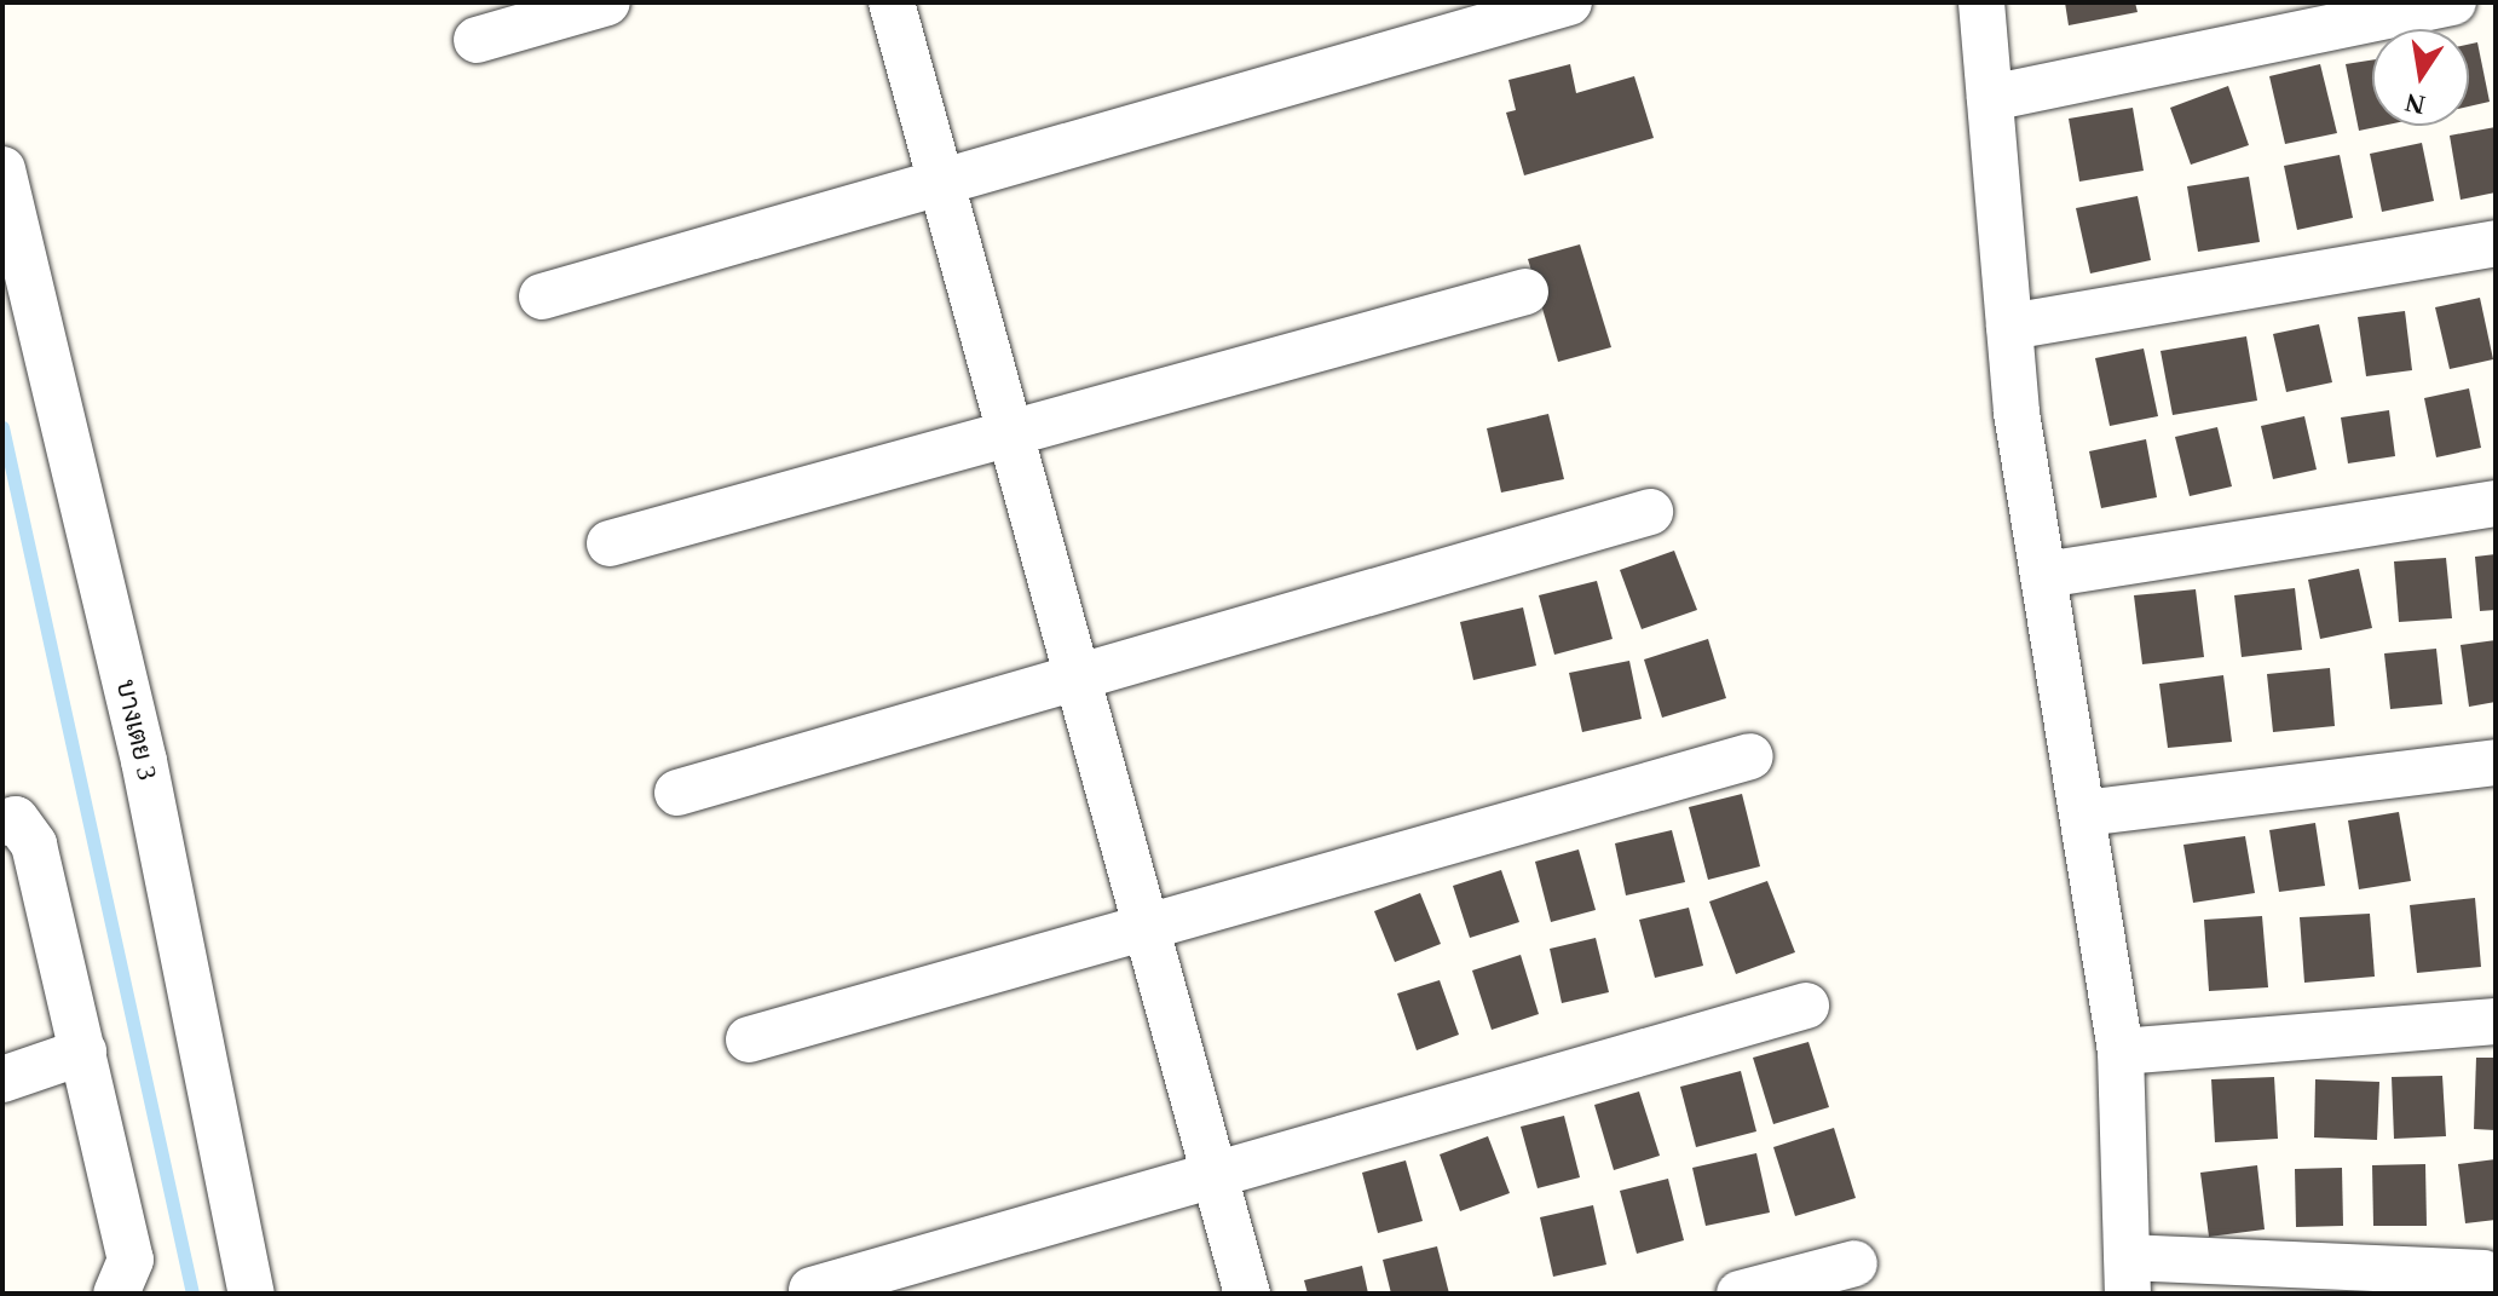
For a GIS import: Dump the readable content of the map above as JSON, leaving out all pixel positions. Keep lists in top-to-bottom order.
{
  "streets": {
    "street": ["บางเตย 3"]
  },
  "north": "bottom"
}
